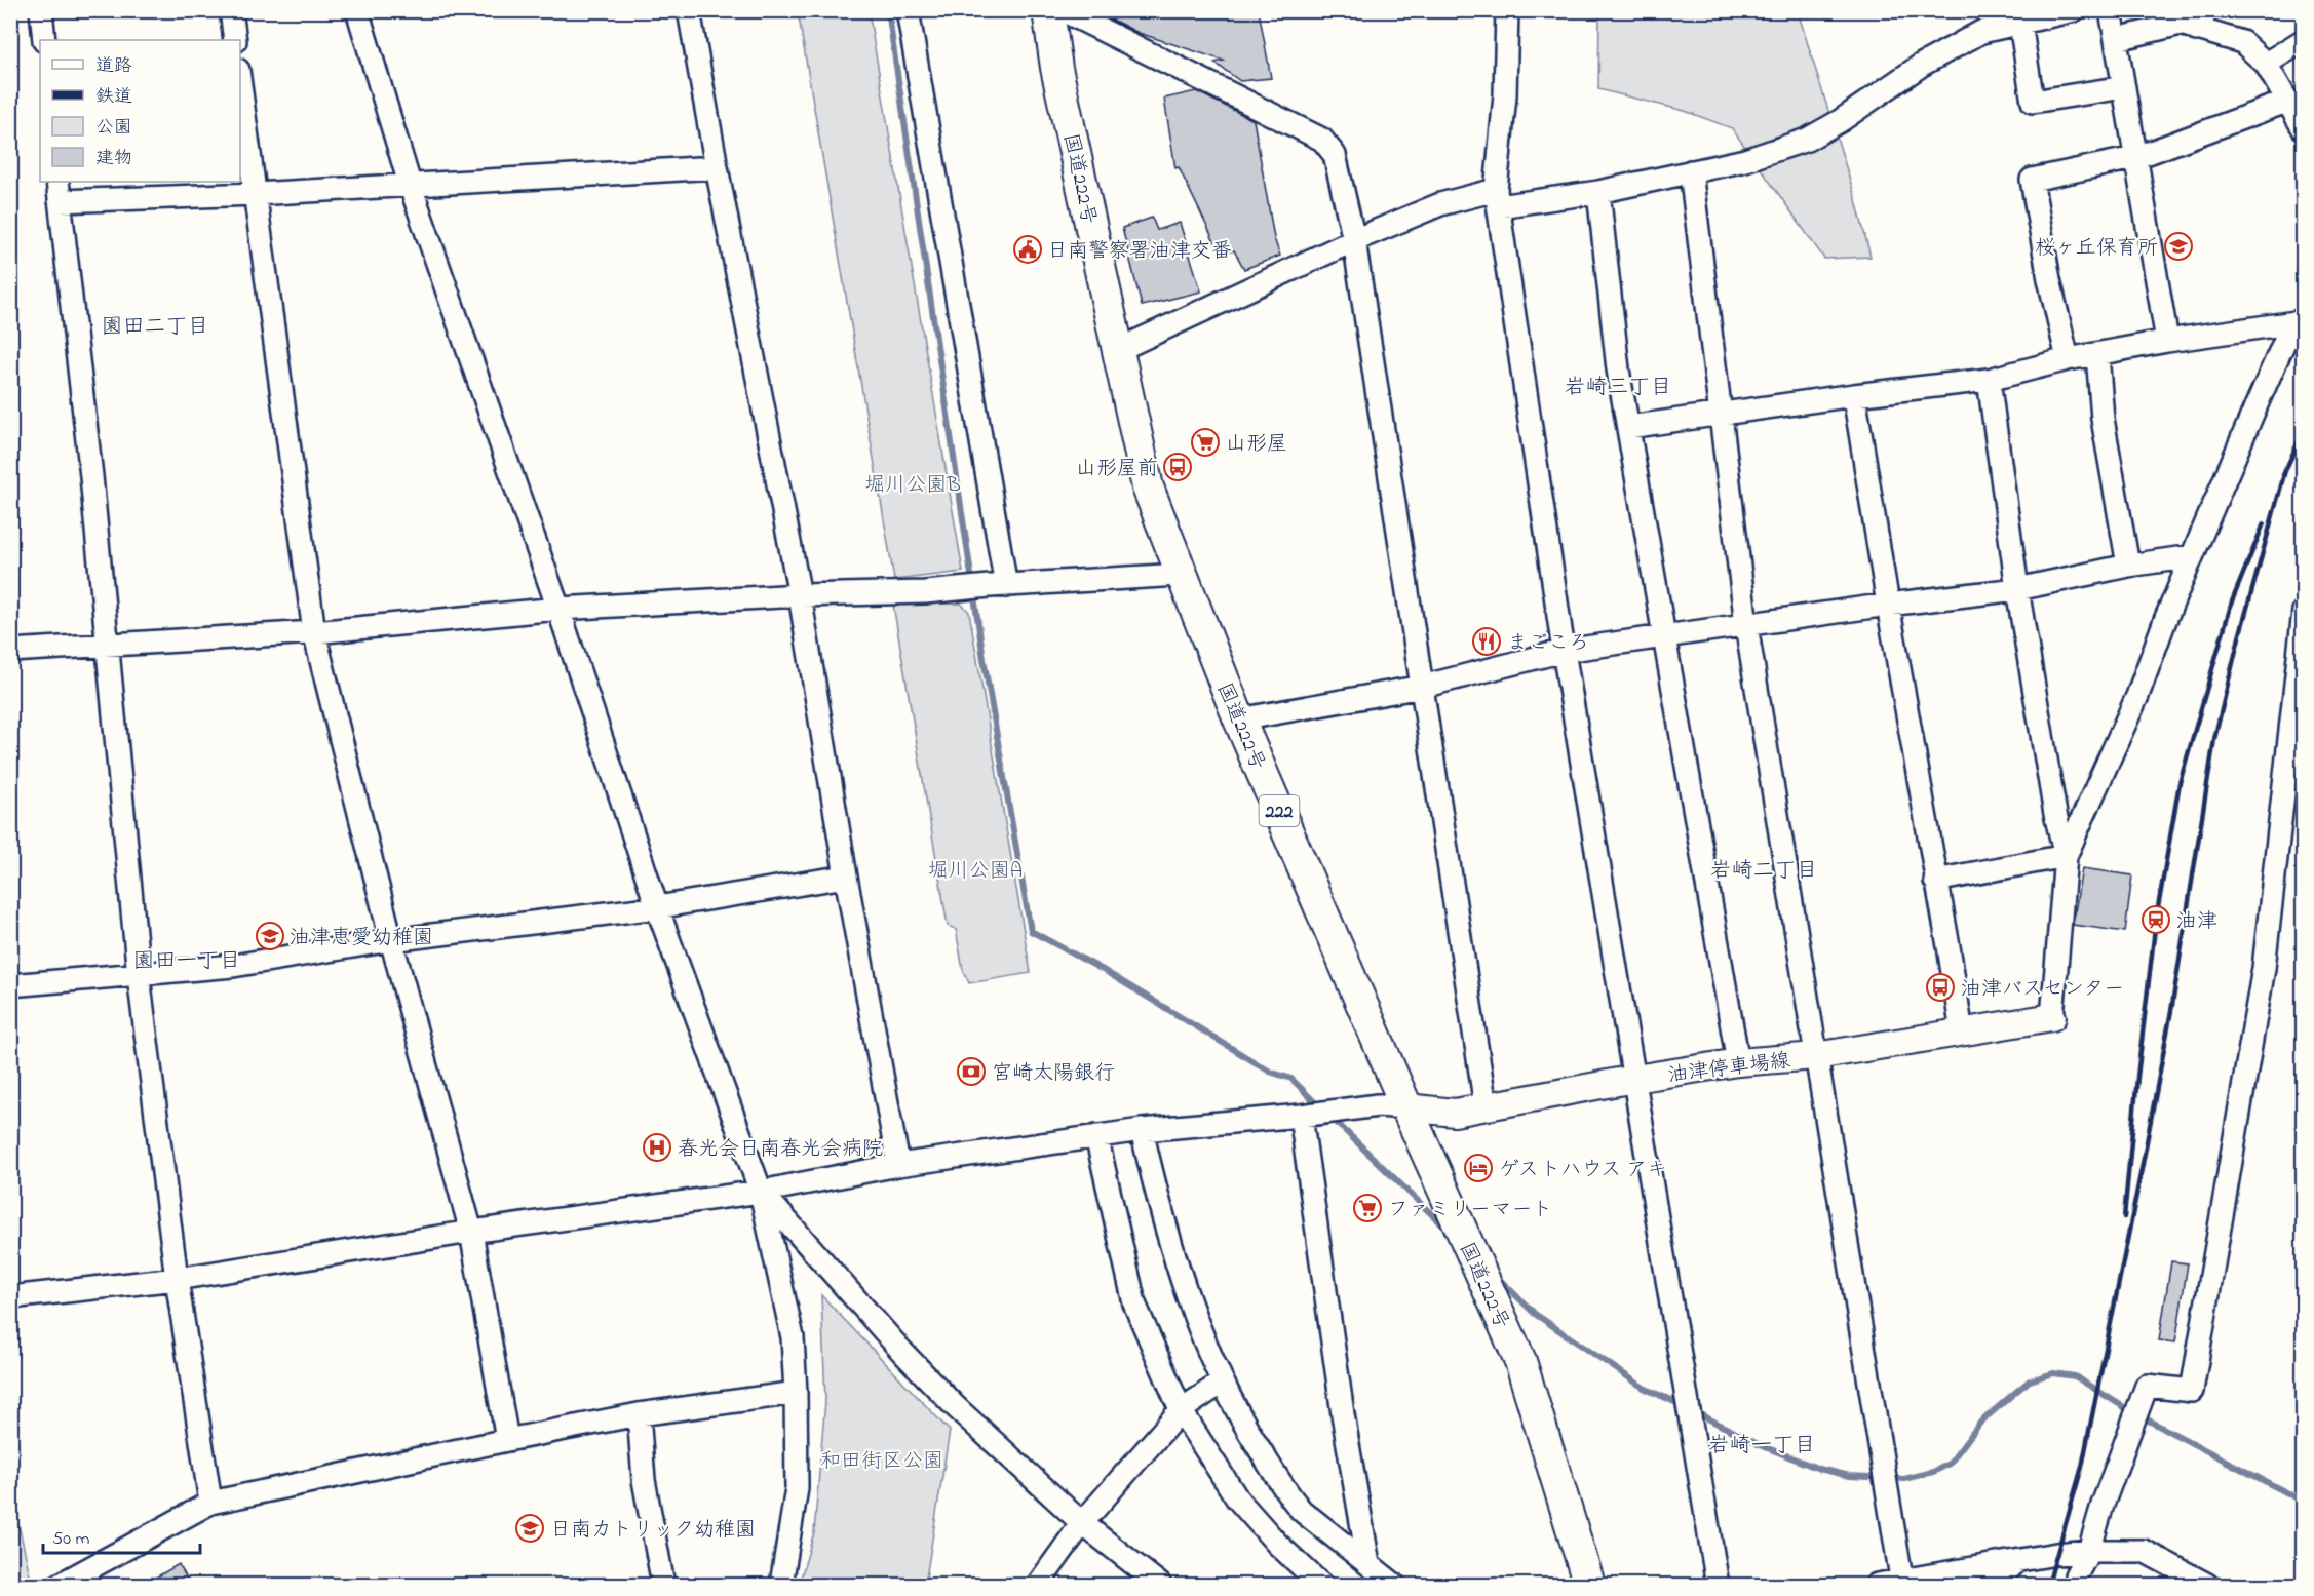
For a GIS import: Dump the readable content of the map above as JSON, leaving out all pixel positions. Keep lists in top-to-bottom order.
{
  "streets": {
    "highway": ["国道222号", "222"],
    "main road": ["油津停車場線"]
  },
  "crossings": [
    ["国道222号", "油津停車場線"]
  ],
  "districts": [
    "園田二丁目",
    "岩崎三丁目",
    "岩崎二丁目",
    "園田一丁目",
    "岩崎一丁目"
  ],
  "parks": ["堀川公園B", "堀川公園A", "和田街区公園"],
  "places": {
    "school or university": ["桜ヶ丘保育所", "油津恵愛幼稚園", "日南カトリック幼稚園"],
    "public building": ["日南警察署油津交番"],
    "supermarket": ["山形屋", "ファミリーマート"],
    "bus stop": ["山形屋前", "油津バスセンター"],
    "restaurant": ["まごころ"],
    "station": ["油津"],
    "bank": ["宮崎太陽銀行"],
    "hospital": ["春光会日南春光会病院"],
    "hotel": ["ゲストハウス アキ"]
  },
  "legend": [
    "道路",
    "鉄道",
    "公園",
    "建物"
  ],
  "scale_bar": "50 m"
}
